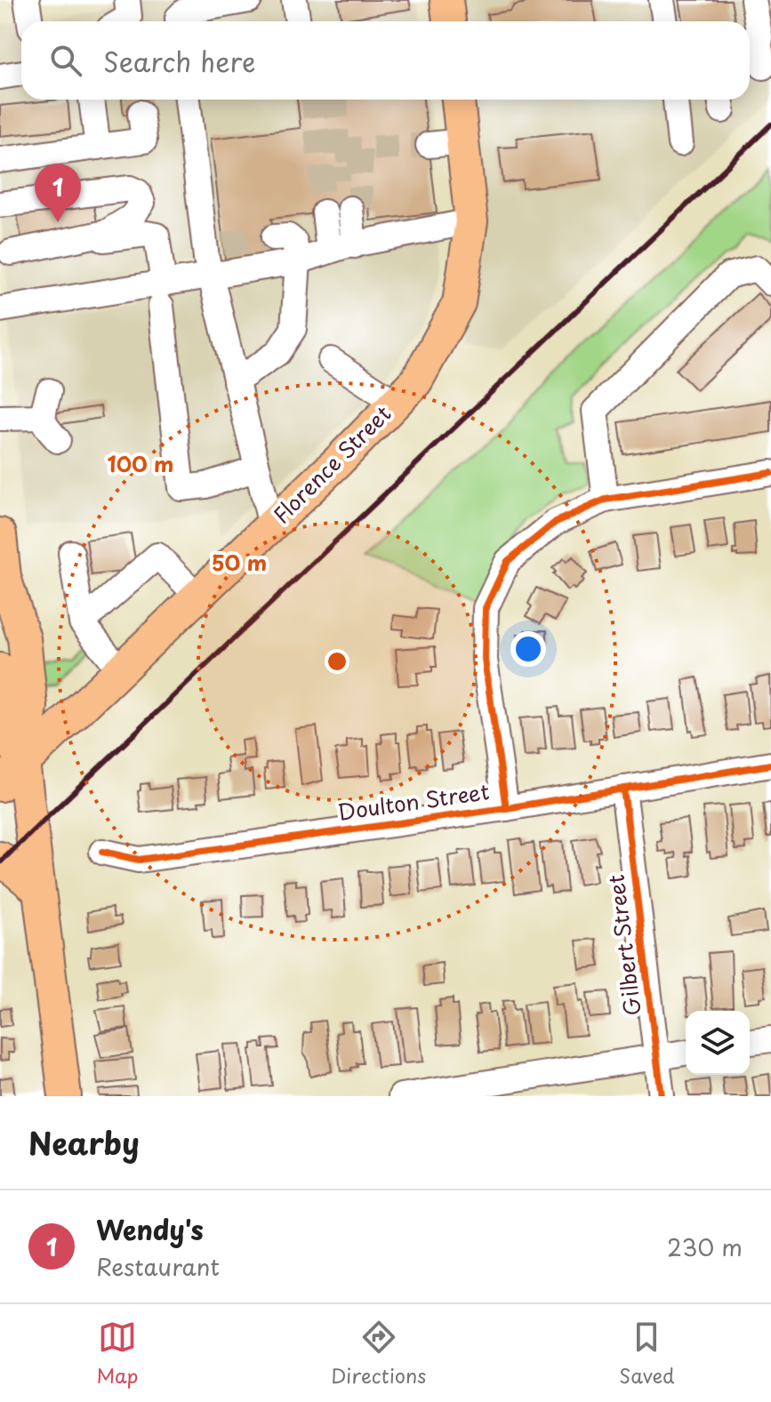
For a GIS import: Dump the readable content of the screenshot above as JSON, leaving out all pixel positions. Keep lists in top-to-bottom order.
{
  "streets": {
    "main road": ["Florence Street"],
    "street": ["Doulton Street", "Gilbert Street"]
  },
  "crossings": [
    ["Doulton Street", "Gilbert Street"]
  ],
  "page": {
    "search": "Search here",
    "pins": "1",
    "heading": "Nearby",
    "list": [
      {
        "mark": "1",
        "name": "Wendy's",
        "note": "Restaurant",
        "value": "230 m"
      }
    ],
    "nav": ["Map", "Directions", "Saved"]
  },
  "rings": ["100 m", "50 m"]
}
